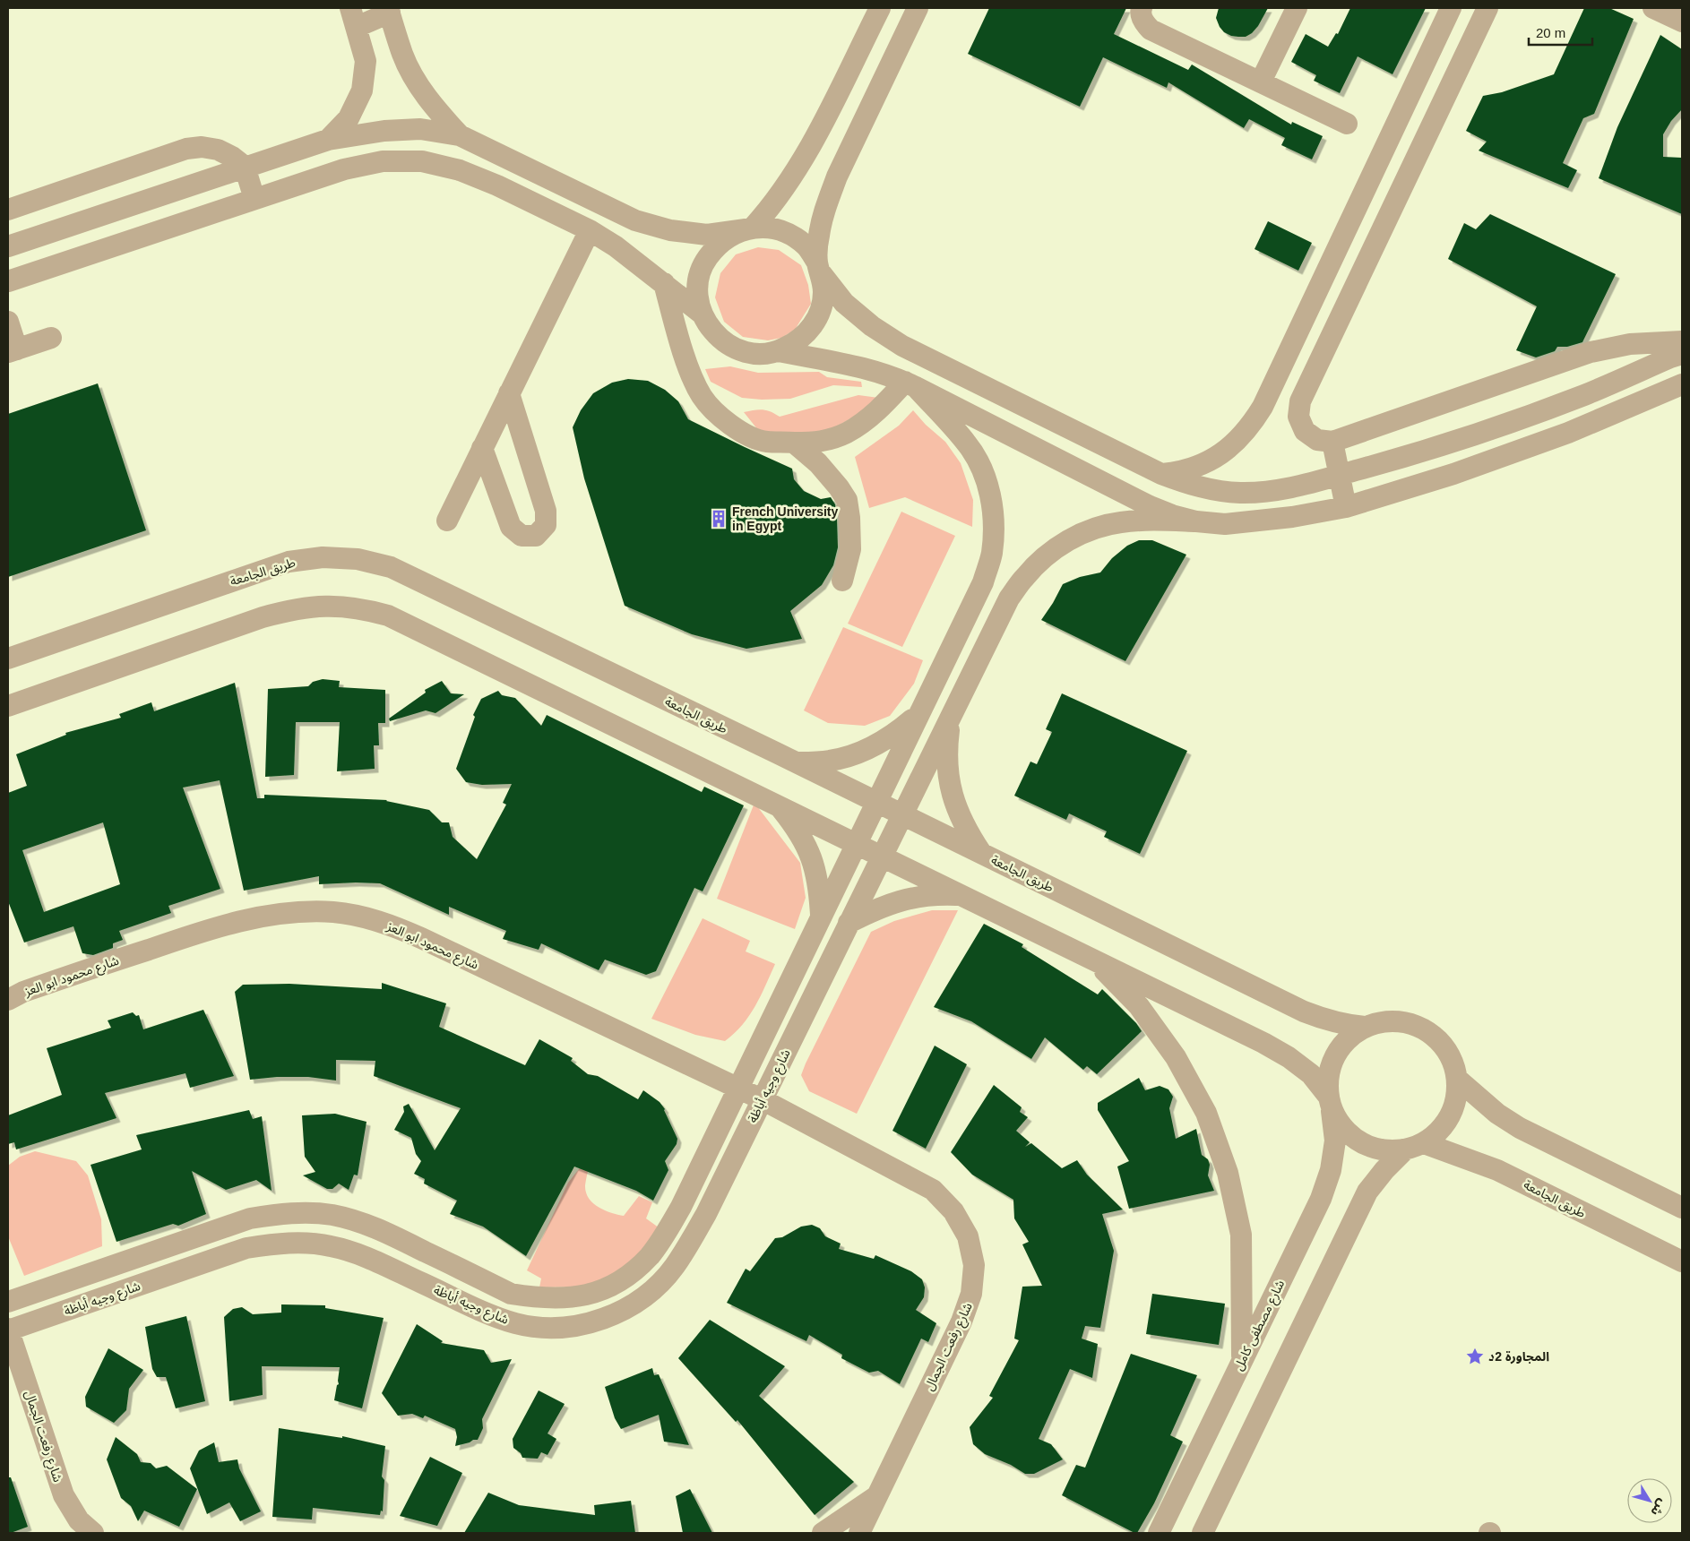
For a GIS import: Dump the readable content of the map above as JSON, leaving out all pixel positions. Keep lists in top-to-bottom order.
{
  "streets": {
    "street": [
      "طريق الجامعة",
      "شارع محمود ابو العز",
      "شارع وجيه أباظة",
      "شارع مصطفى كامل",
      "شارع رفعت الجمال"
    ]
  },
  "crossings": [
    ["طريق الجامعة", "شارع وجيه أباظة"],
    ["طريق الجامعة", "شارع مصطفى كامل"],
    ["شارع محمود ابو العز", "شارع وجيه أباظة"],
    ["شارع محمود ابو العز", "شارع رفعت الجمال"],
    ["شارع وجيه أباظة", "شارع رفعت الجمال"]
  ],
  "places": {
    "building": ["French University in Egypt"],
    "place": ["المجاورة 2د"]
  },
  "scale_bar": "20 m",
  "north": "bottom right"
}
